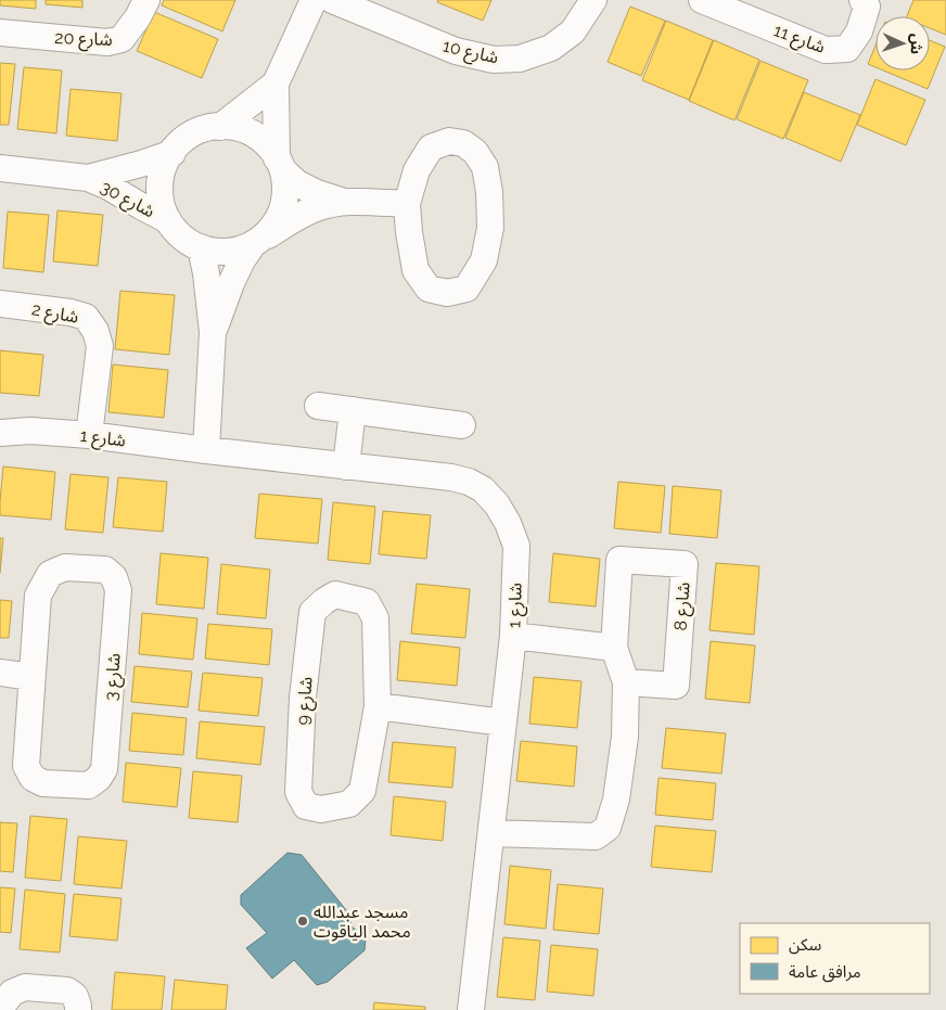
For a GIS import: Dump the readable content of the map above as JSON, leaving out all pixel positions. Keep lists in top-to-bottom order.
{
  "streets": {
    "street": [
      "شارع 20",
      "شارع 11",
      "شارع 10",
      "شارع 30",
      "شارع 2",
      "شارع 1",
      "شارع 8",
      "شارع 3",
      "شارع 9"
    ]
  },
  "crossings": [
    ["شارع 2", "شارع 1"],
    ["شارع 1", "شارع 8"]
  ],
  "places": ["مسجد عبدالله محمد الياقوت"],
  "legend": ["سكن", "مرافق عامة"],
  "north": "right"
}
